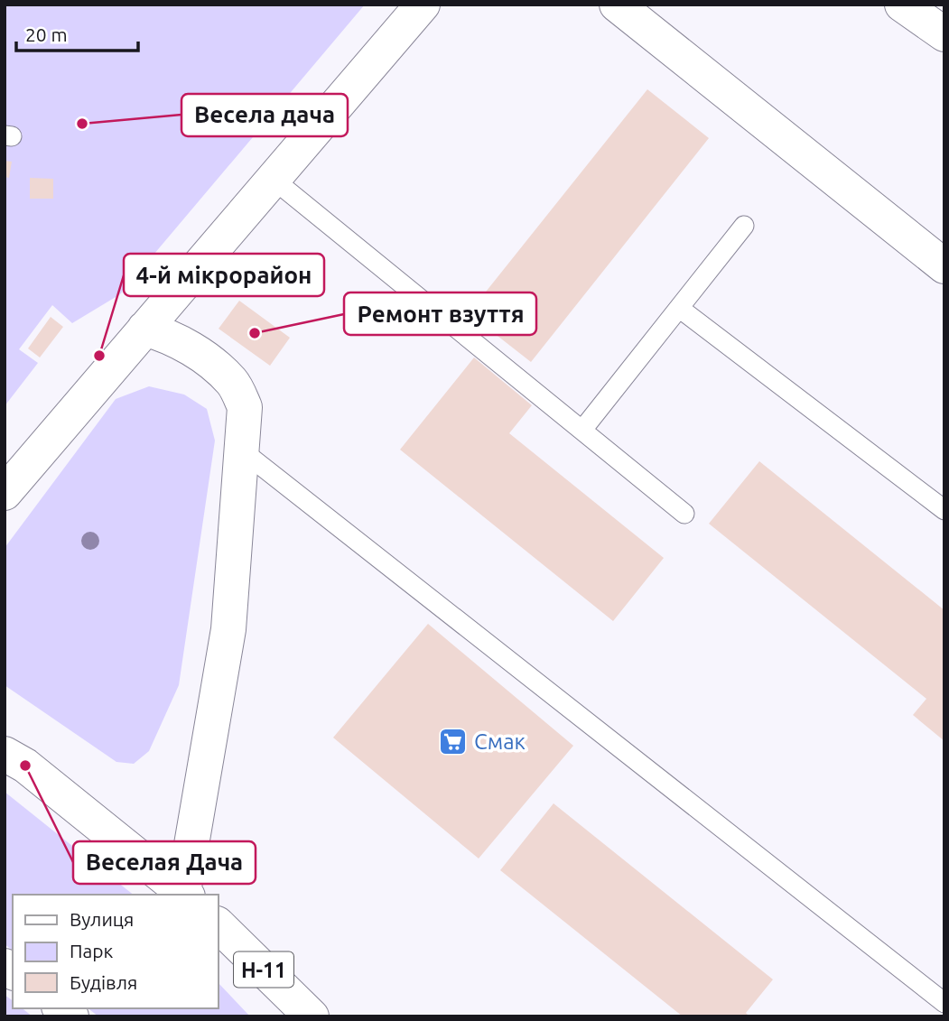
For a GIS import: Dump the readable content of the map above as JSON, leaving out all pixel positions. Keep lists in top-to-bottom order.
{
  "streets": {
    "street": ["Н-11"]
  },
  "places": {
    "other": [
      "Весела дача",
      "Ремонт взуття",
      "4-й мікрорайон",
      "Веселая Дача"
    ],
    "supermarket": ["Смак"]
  },
  "legend": ["Вулиця", "Парк", "Будівля"],
  "scale_bar": "20 m"
}
